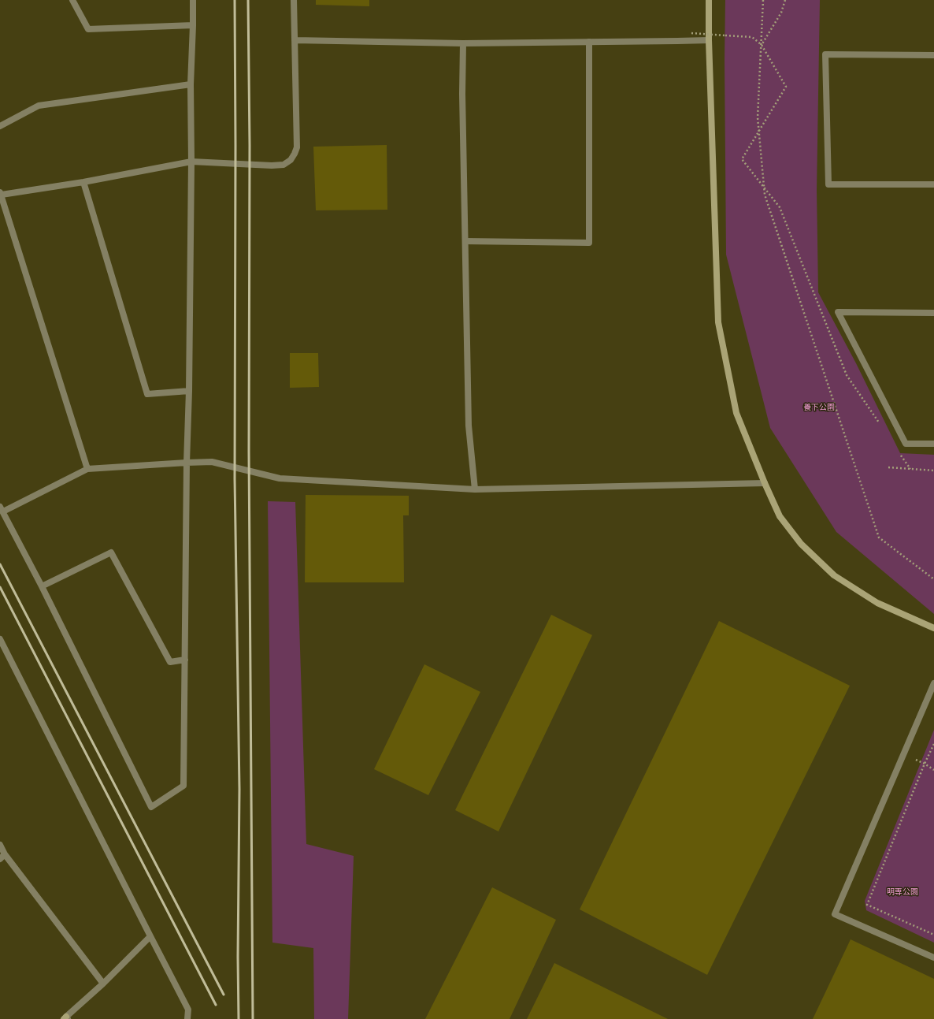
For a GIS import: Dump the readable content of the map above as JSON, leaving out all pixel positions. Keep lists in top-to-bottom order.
{
  "parks": ["養下公園", "明専公園"]
}
